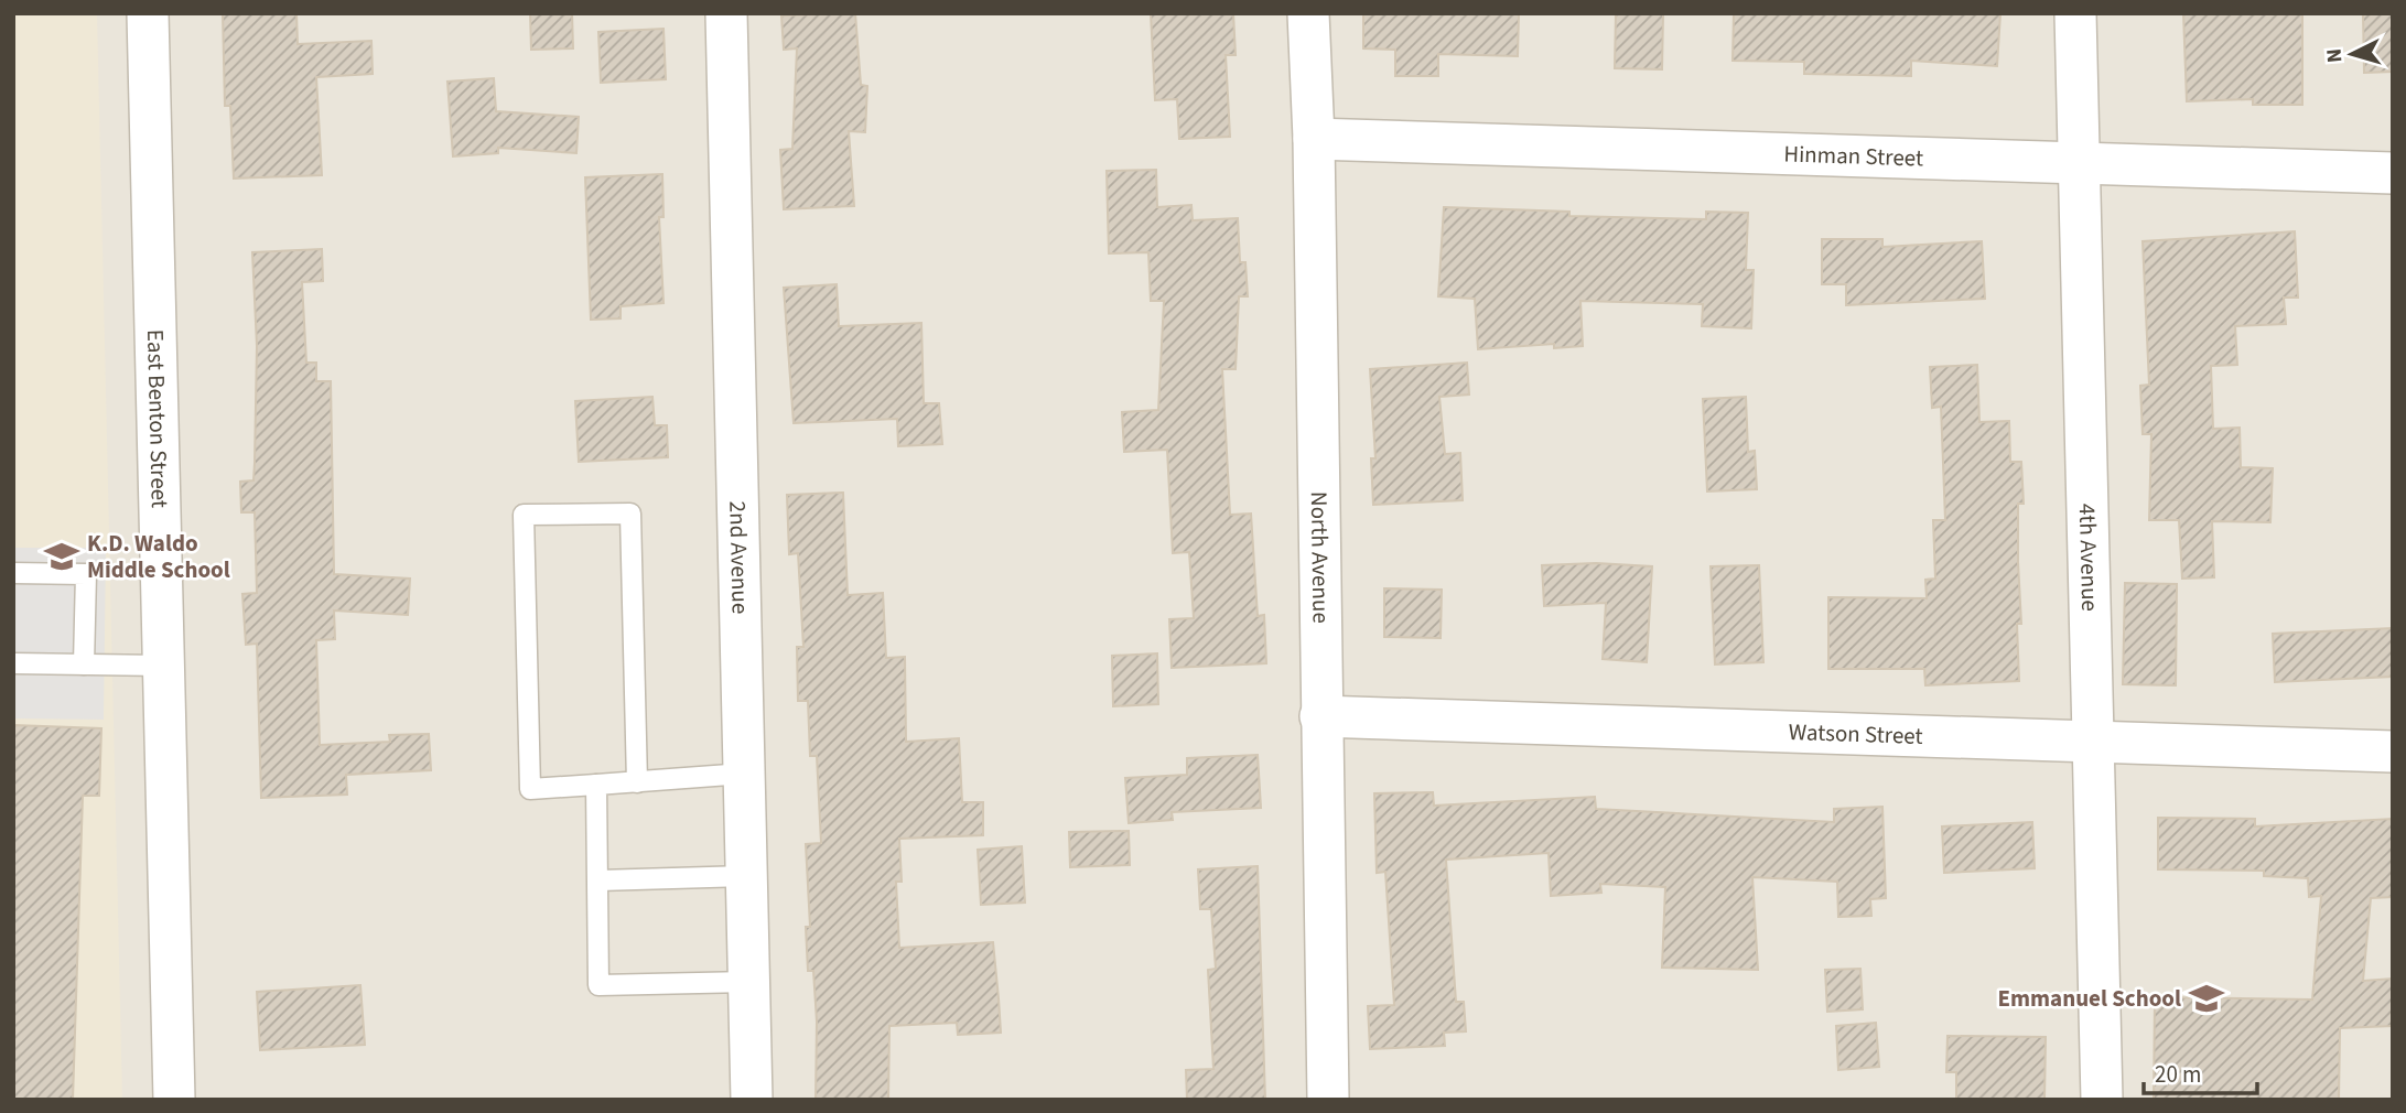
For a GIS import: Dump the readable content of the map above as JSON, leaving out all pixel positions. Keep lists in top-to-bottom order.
{
  "streets": {
    "street": [
      "Hinman Street",
      "East Benton Street",
      "2nd Avenue",
      "North Avenue",
      "4th Avenue",
      "Watson Street"
    ]
  },
  "crossings": [
    ["Hinman Street", "North Avenue"],
    ["Hinman Street", "4th Avenue"],
    ["North Avenue", "Watson Street"],
    ["4th Avenue", "Watson Street"]
  ],
  "places": {
    "school or university": ["K.D. Waldo Middle School", "Emmanuel School"]
  },
  "scale_bar": "20 m",
  "north": "left"
}
